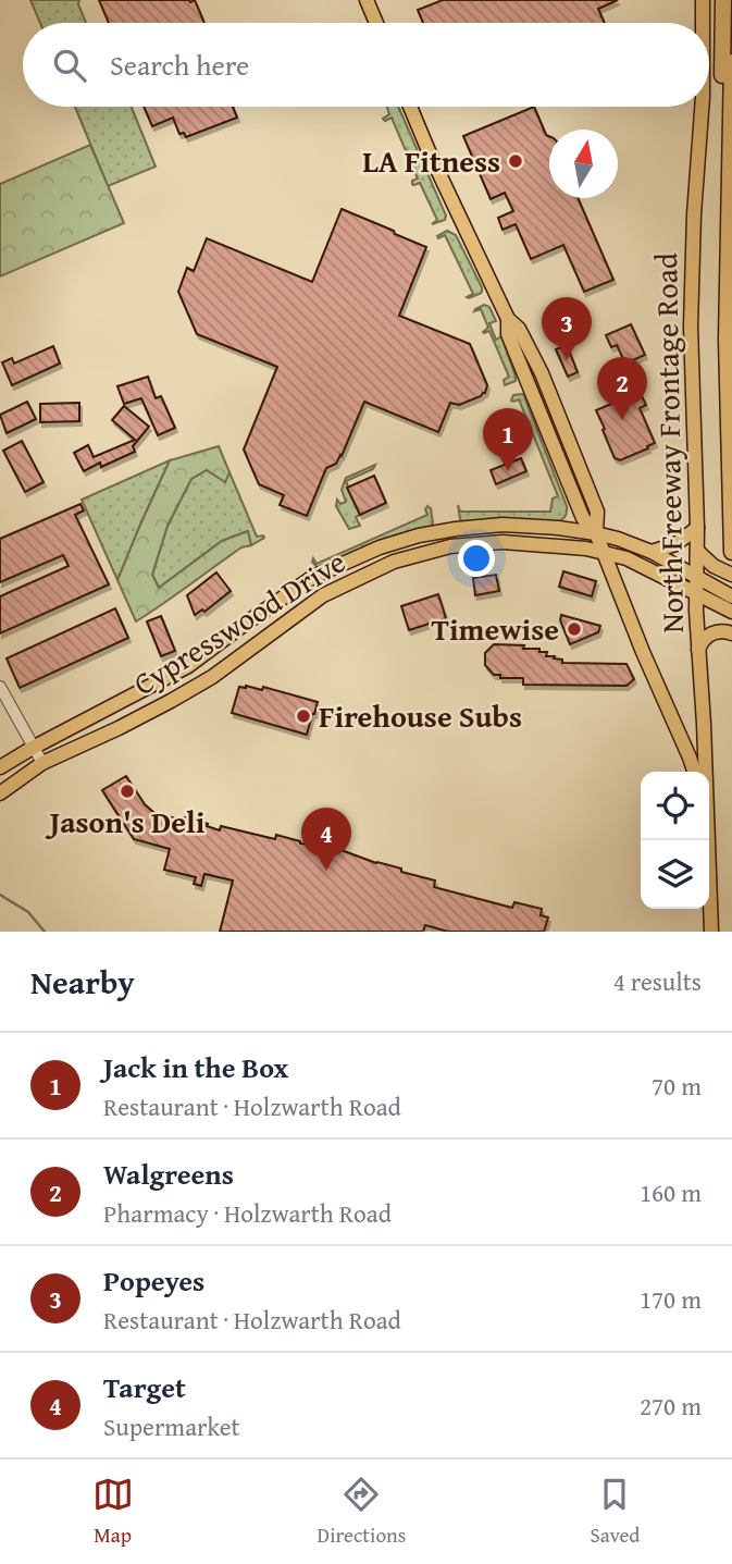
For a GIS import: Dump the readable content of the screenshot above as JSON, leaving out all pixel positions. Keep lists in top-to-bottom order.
{
  "streets": {
    "main road": ["North Freeway Frontage Road", "Cypresswood Drive"]
  },
  "crossings": [
    ["North Freeway Frontage Road", "Cypresswood Drive"]
  ],
  "places": [
    "LA Fitness",
    "Timewise",
    "Firehouse Subs",
    "Jason's Deli"
  ],
  "north": "top",
  "page": {
    "search": "Search here",
    "pins": [
      "3",
      "2",
      "1",
      "4"
    ],
    "heading": ["Nearby", "4 results"],
    "list": [
      {
        "mark": "1",
        "name": "Jack in the Box",
        "note": "Restaurant · Holzwarth Road",
        "value": "70 m"
      },
      {
        "mark": "2",
        "name": "Walgreens",
        "note": "Pharmacy · Holzwarth Road",
        "value": "160 m"
      },
      {
        "mark": "3",
        "name": "Popeyes",
        "note": "Restaurant · Holzwarth Road",
        "value": "170 m"
      },
      {
        "mark": "4",
        "name": "Target",
        "note": "Supermarket",
        "value": "270 m"
      }
    ],
    "nav": ["Map", "Directions", "Saved"]
  }
}
